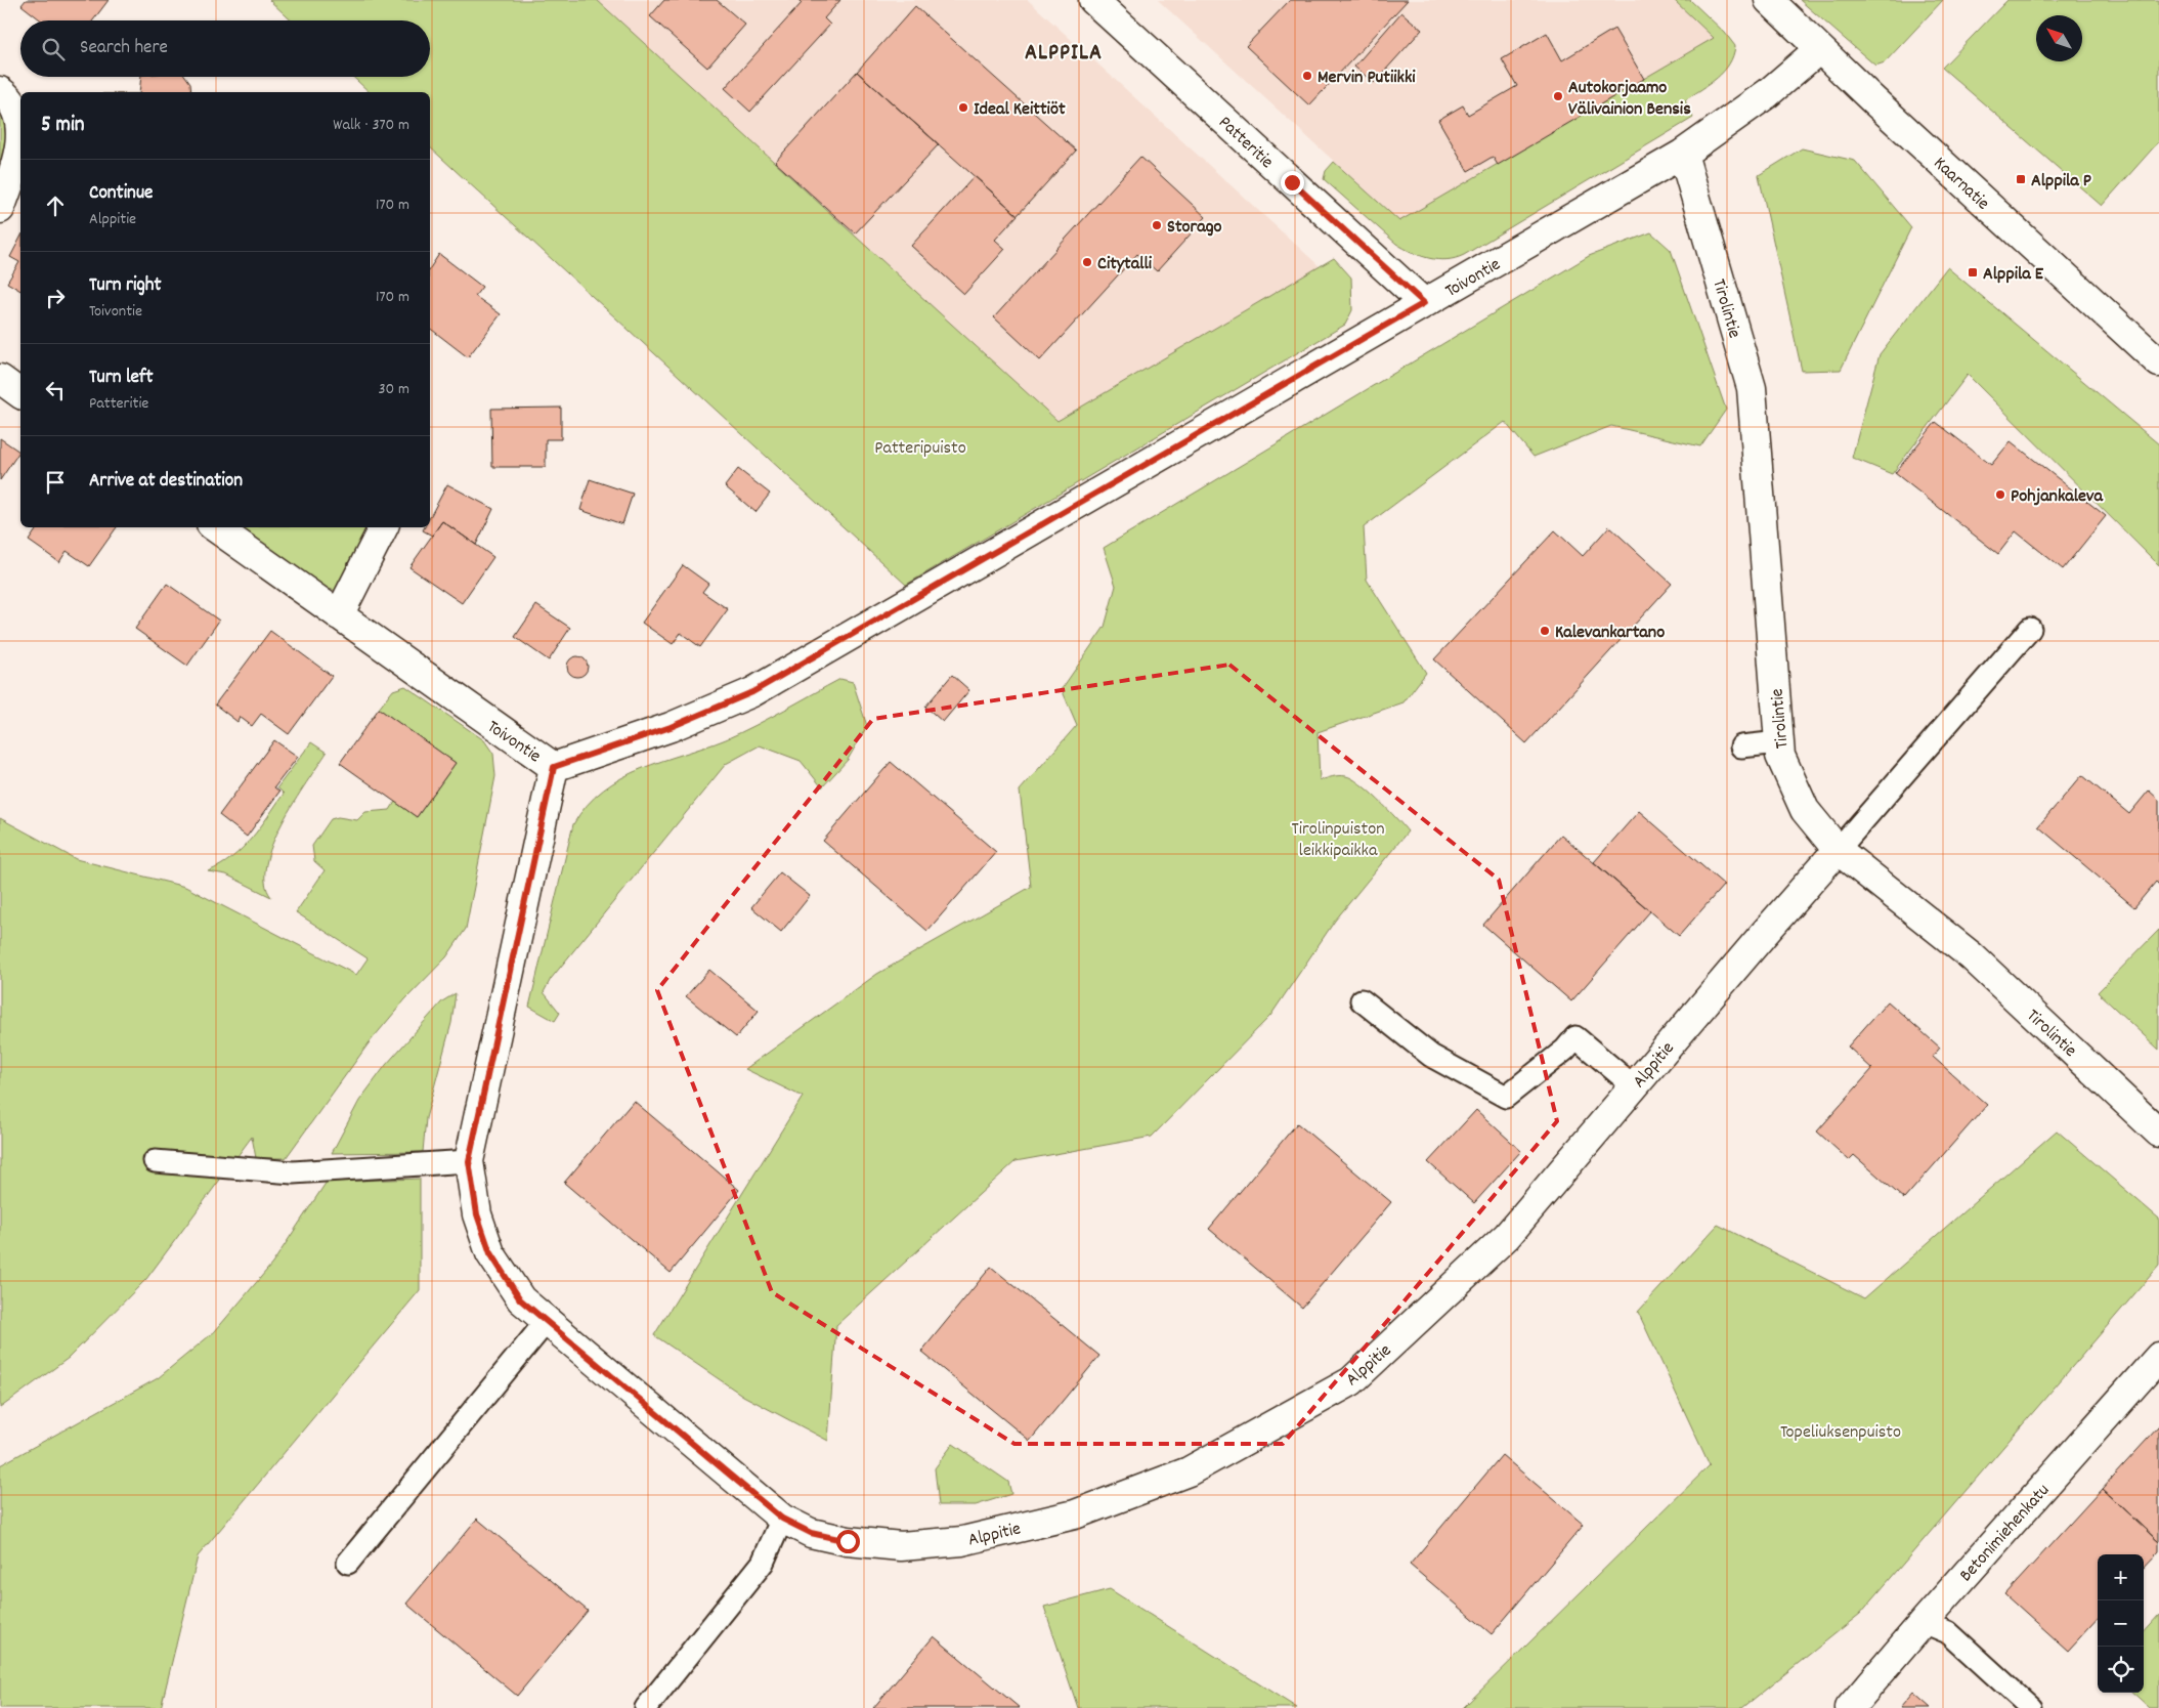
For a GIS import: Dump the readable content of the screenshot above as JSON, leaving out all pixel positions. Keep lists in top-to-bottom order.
{
  "streets": {
    "street": [
      "Patteritie",
      "Kaarnatie",
      "Toivontie",
      "Tirolintie",
      "Alppitie",
      "Betonimiehenkatu"
    ]
  },
  "crossings": [
    ["Patteritie", "Toivontie"],
    ["Kaarnatie", "Toivontie"],
    ["Toivontie", "Tirolintie"],
    ["Toivontie", "Alppitie"],
    ["Tirolintie", "Alppitie"]
  ],
  "districts": ["ALPPILA"],
  "parks": ["Patteripuisto", "Tirolinpuiston leikkipaikka", "Topeliuksenpuisto"],
  "places": {
    "other": [
      "Mervin Putiikki",
      "Autokorjaamo Välivainion Bensis",
      "Ideal Keittiöt",
      "Storago",
      "Citytalli",
      "Pohjankaleva",
      "Kalevankartano"
    ],
    "transit": ["Alppila P", "Alppila E"]
  },
  "north": "top left",
  "page": {
    "search": "Search here",
    "heading": ["5 min", "Walk · 370 m"],
    "list": [
      ["Continue", "Alppitie", "170 m"],
      ["Turn right", "Toivontie", "170 m"],
      ["Turn left", "Patteritie", "30 m"],
      "Arrive at destination"
    ],
    "map_buttons": ["+", "−"]
  }
}
